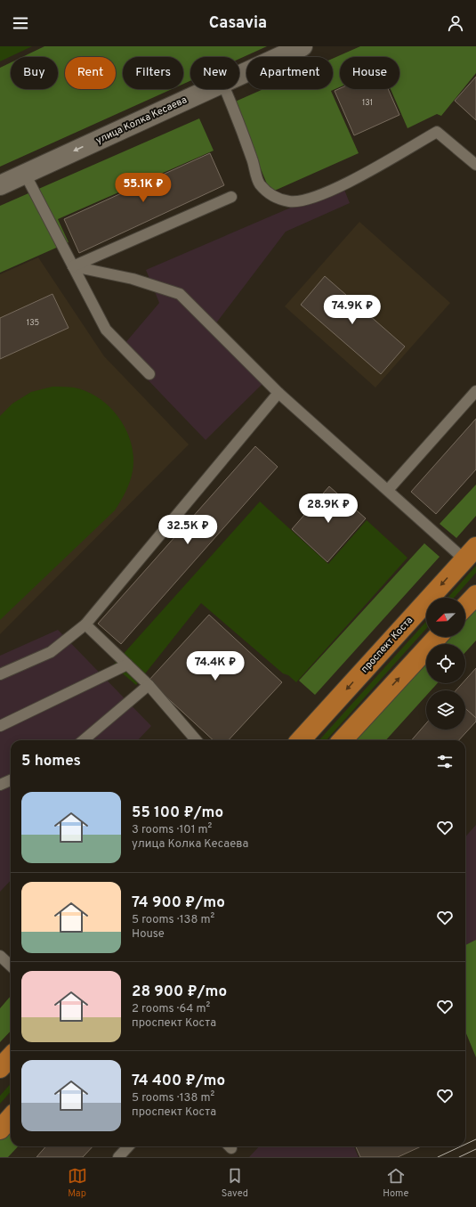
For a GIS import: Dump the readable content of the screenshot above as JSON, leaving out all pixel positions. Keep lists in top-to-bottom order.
{
  "streets": {
    "main road": ["проспект Коста"],
    "street": ["улица Колка Кесаева"]
  },
  "one_way": ["улица Колка Кесаева"],
  "house_numbers": ["131", "135"],
  "north": "bottom left",
  "page": {
    "header": "Casavia",
    "chip": [
      "Buy",
      "Rent",
      "Filters",
      "New",
      "Apartment",
      "House"
    ],
    "price": [
      "55.1K ₽",
      "74.9K ₽",
      "28.9K ₽",
      "32.5K ₽",
      "74.4K ₽"
    ],
    "heading": "5 homes",
    "list": [
      {
        "name": "55 100 ₽/mo",
        "note": "3 rooms · 101 m² · улица Колка Кесаева"
      },
      {
        "name": "74 900 ₽/mo",
        "note": "5 rooms · 138 m² · House"
      },
      {
        "name": "28 900 ₽/mo",
        "note": "2 rooms · 64 m² · проспект Коста"
      },
      {
        "name": "74 400 ₽/mo",
        "note": "5 rooms · 138 m² · проспект Коста"
      }
    ],
    "tabs": ["Map", "Saved", "Home"]
  }
}
